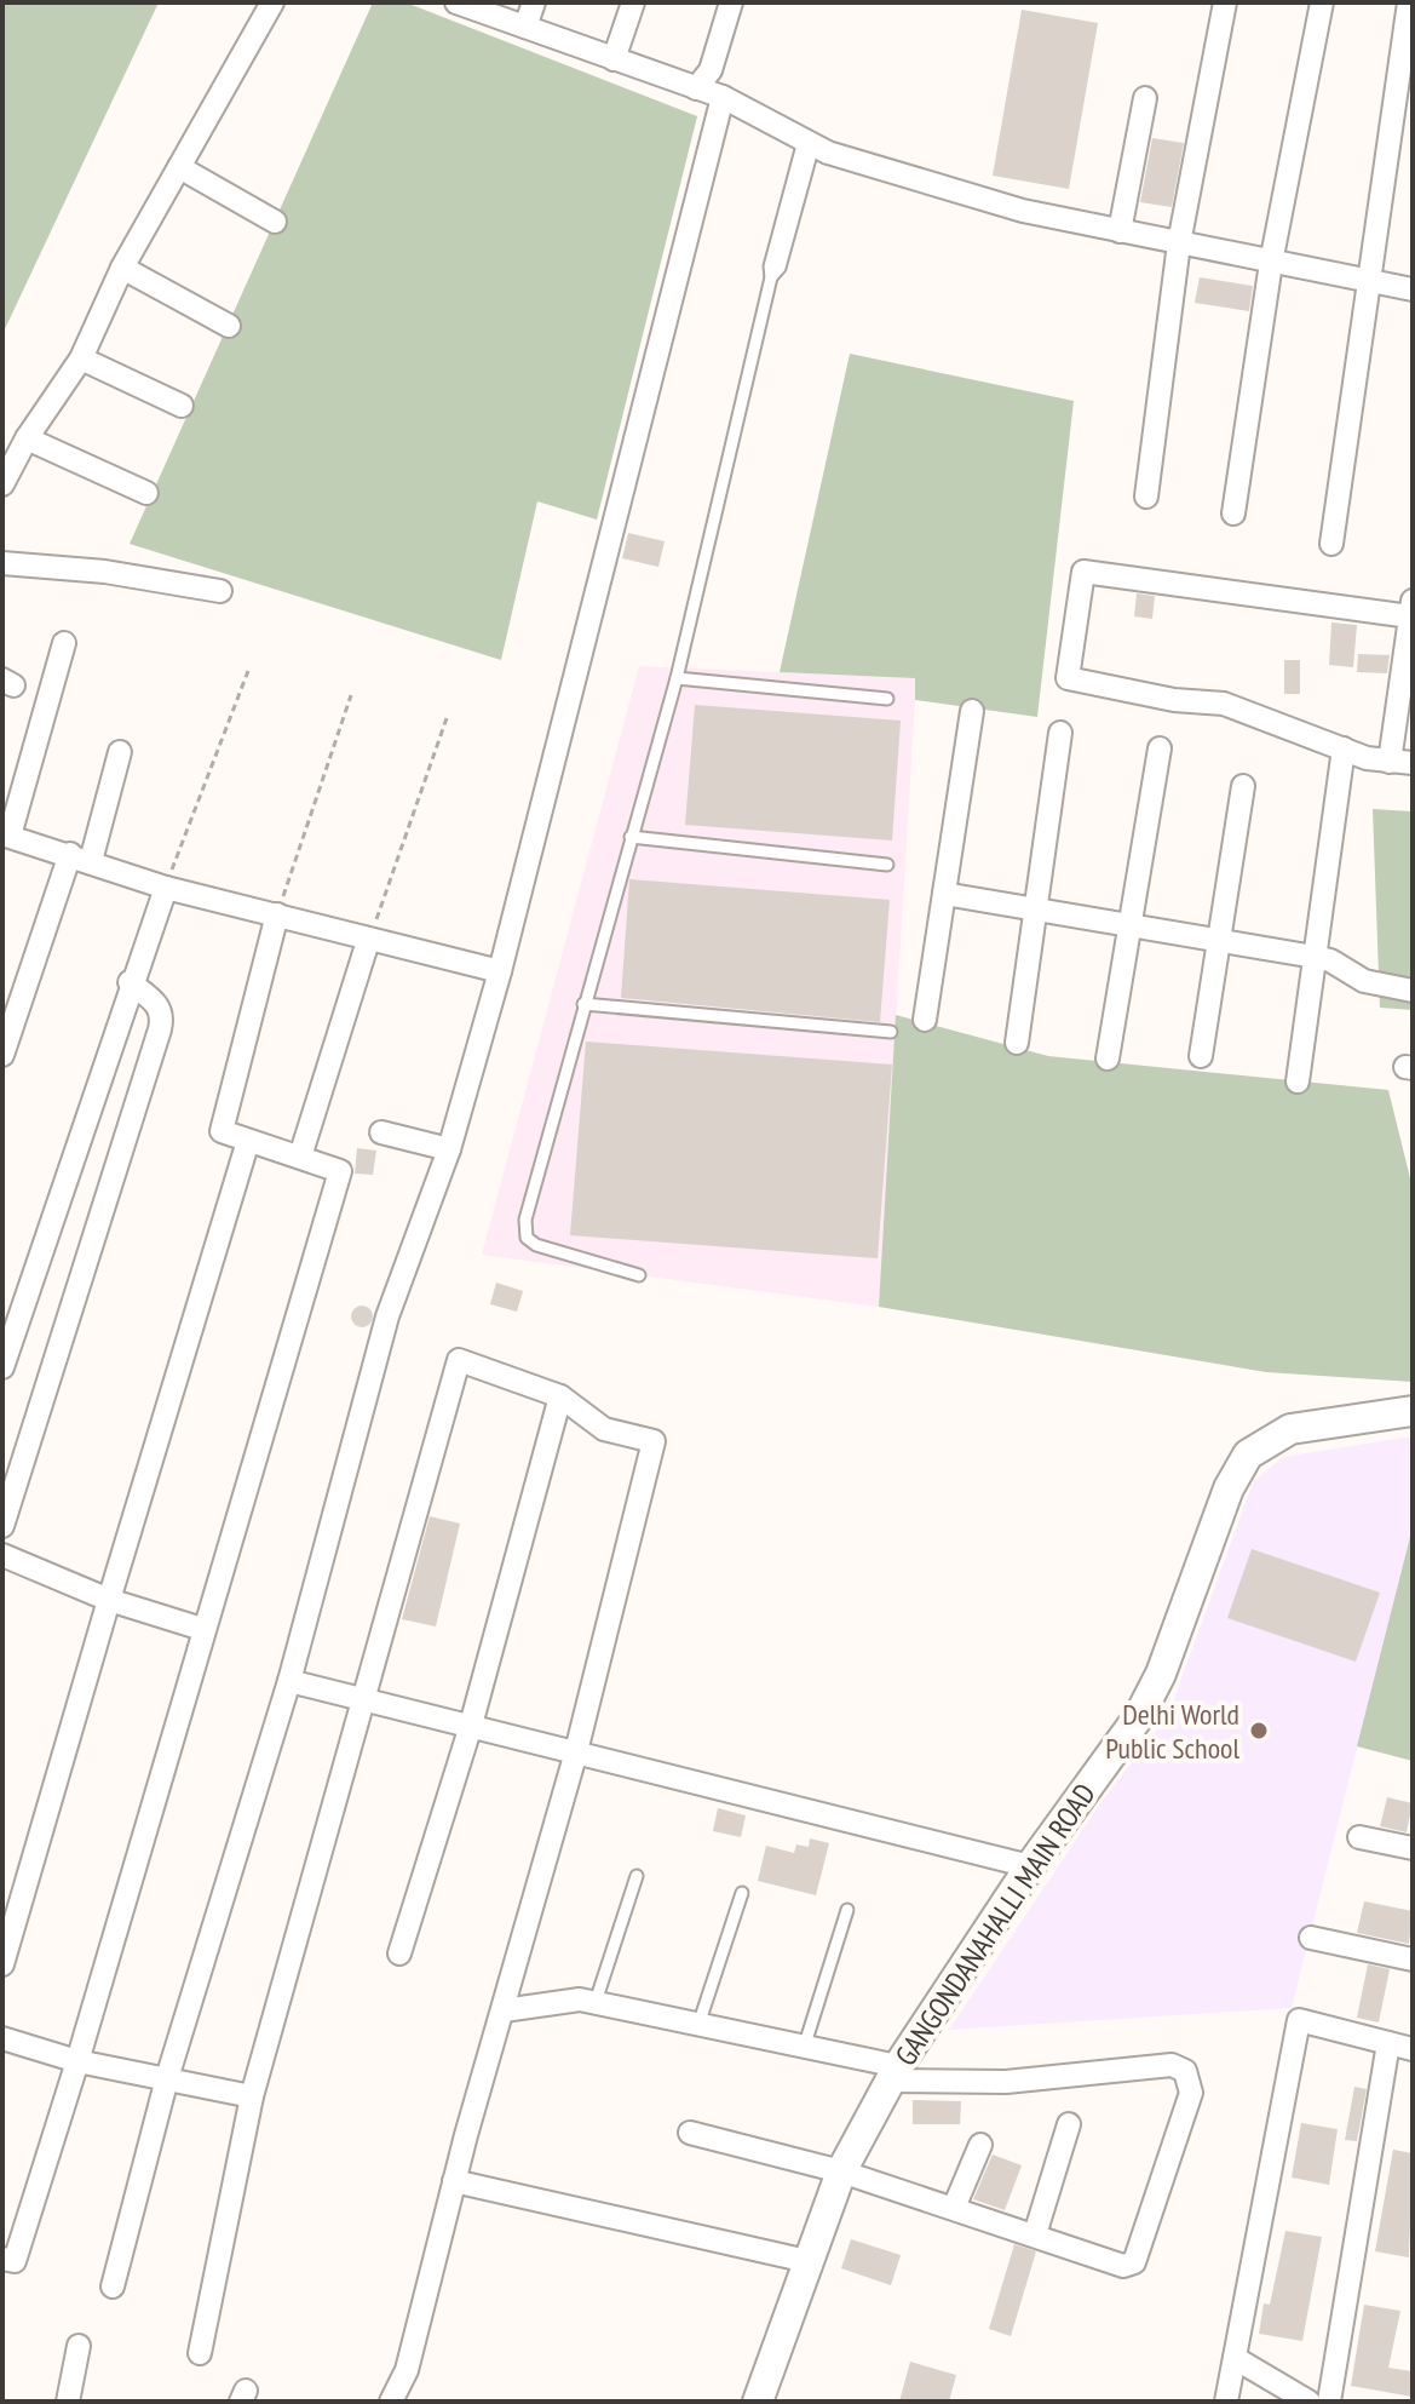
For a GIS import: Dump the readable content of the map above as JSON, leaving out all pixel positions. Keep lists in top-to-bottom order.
{
  "streets": {
    "street": ["GANGONDANAHALLI MAIN ROAD"]
  },
  "places": ["Delhi World Public School"]
}
